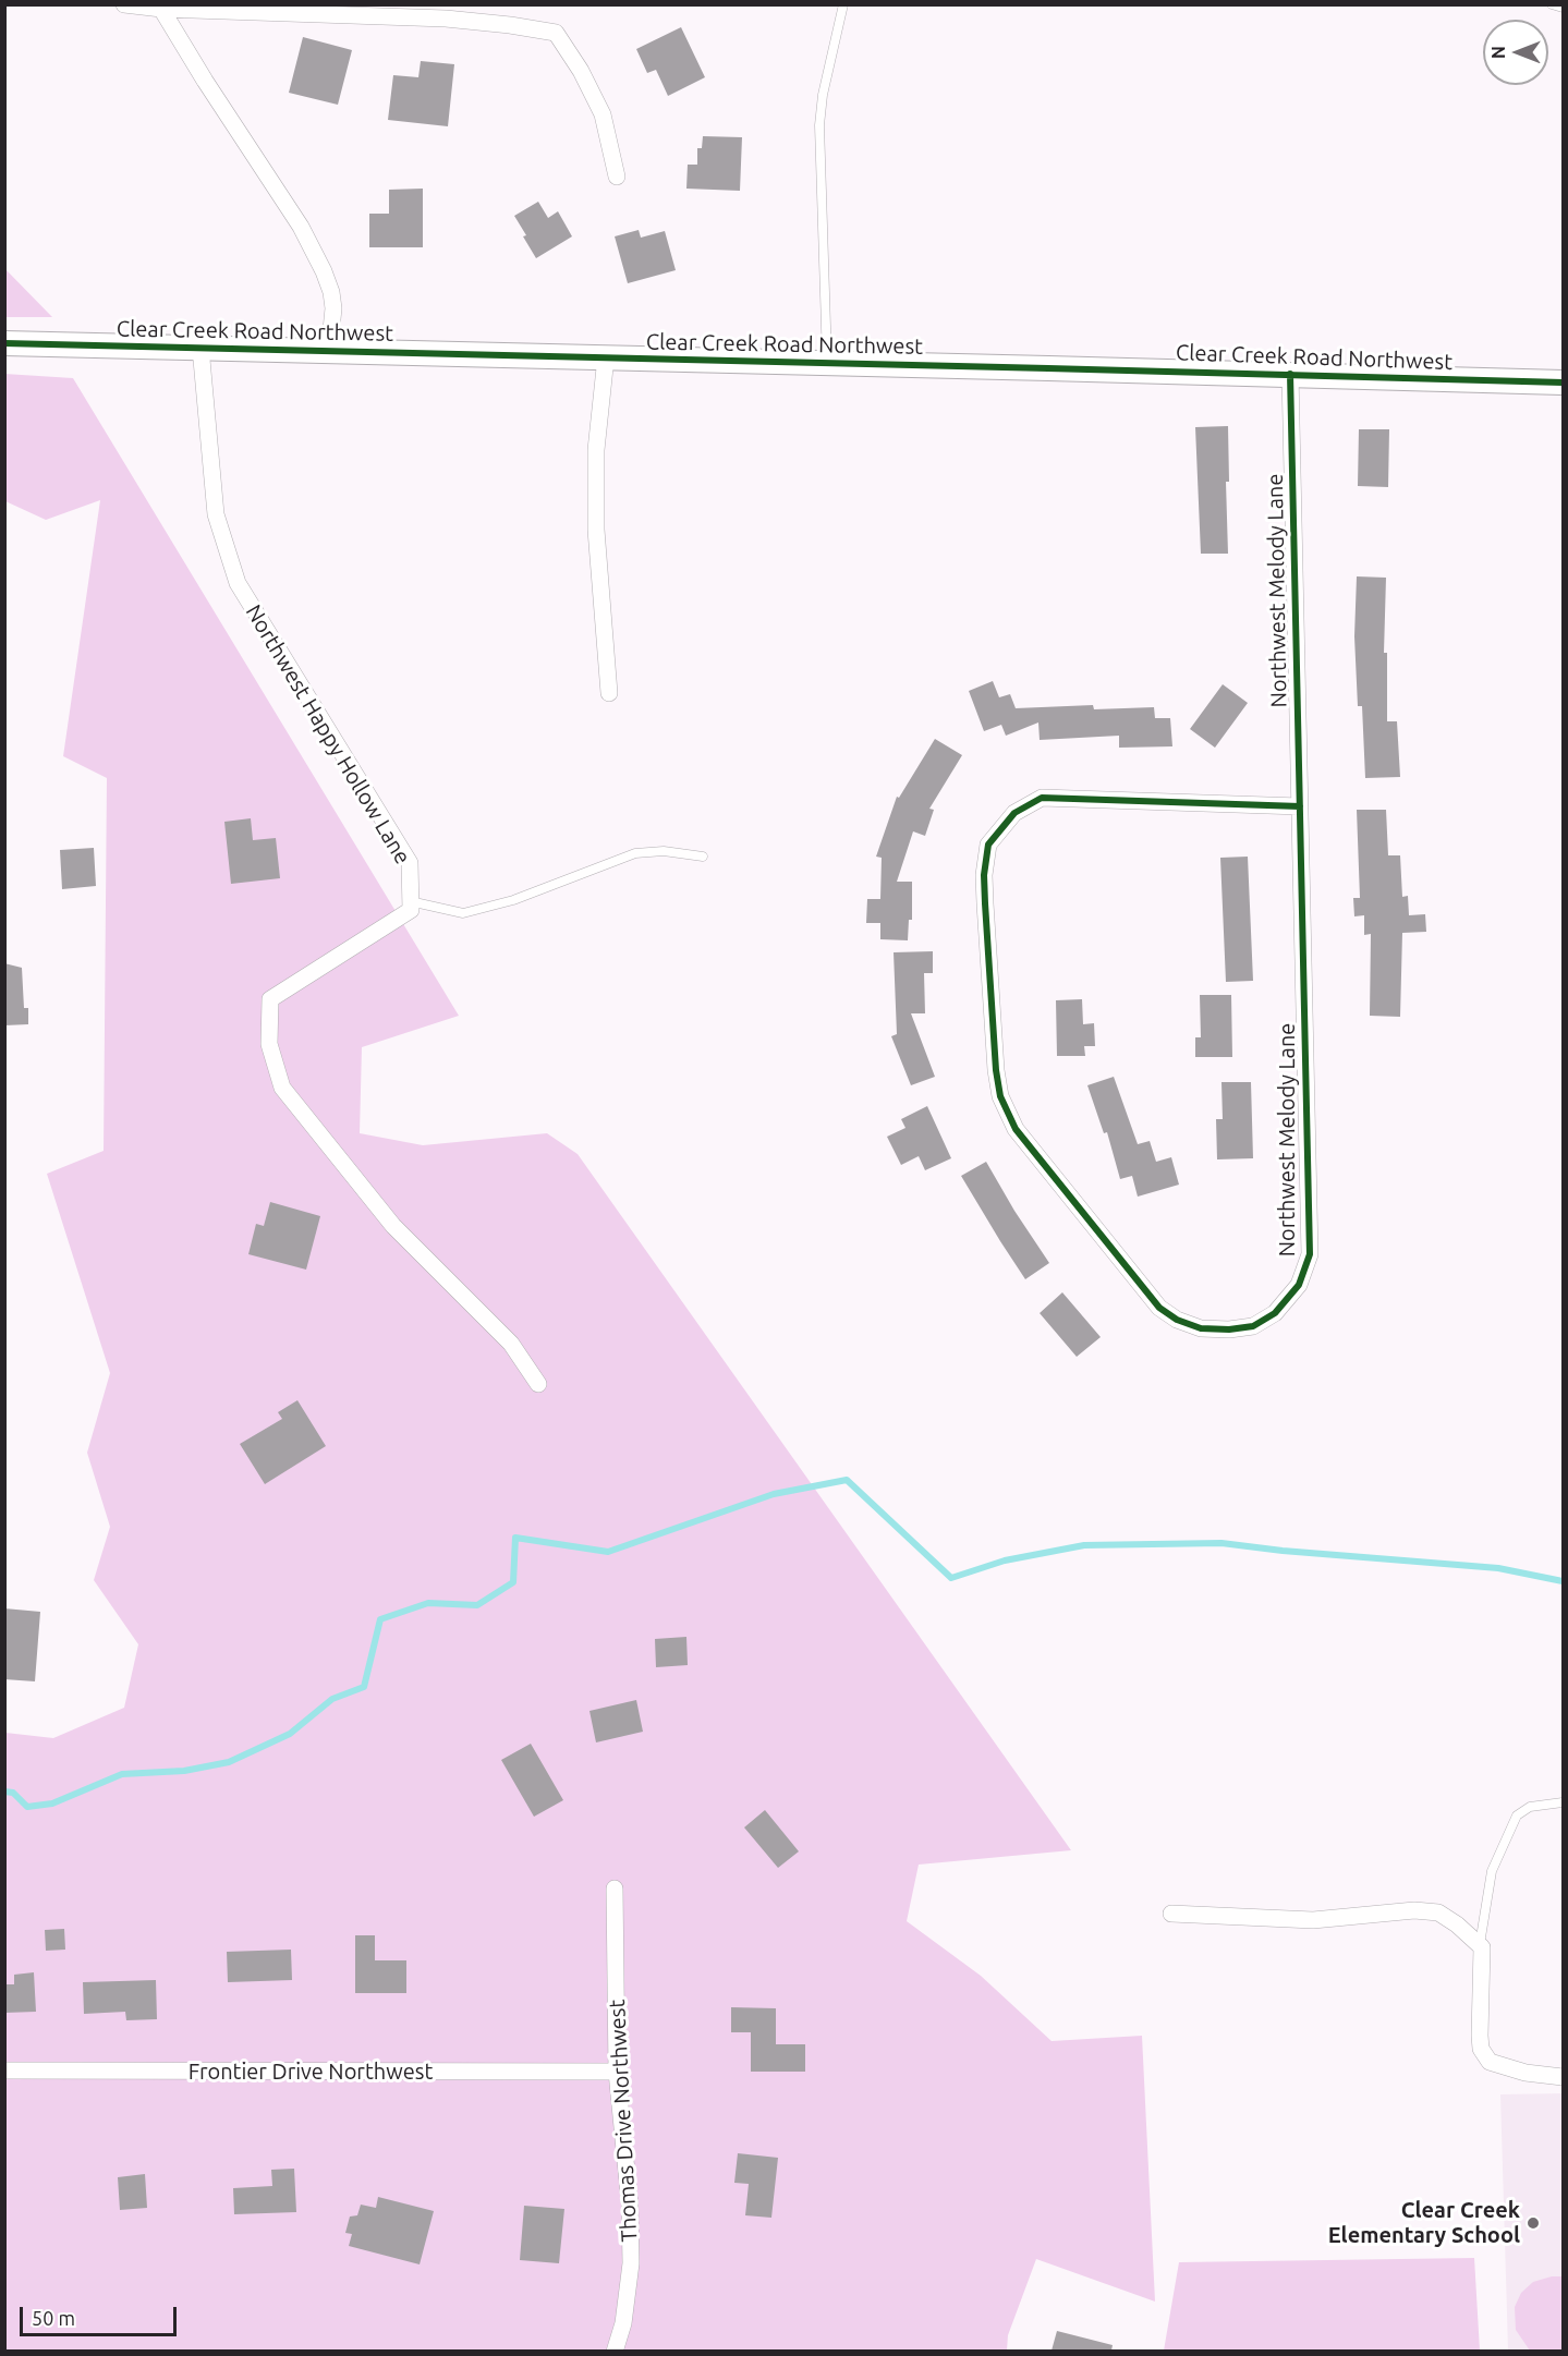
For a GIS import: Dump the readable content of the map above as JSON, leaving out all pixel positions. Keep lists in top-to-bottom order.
{
  "streets": {
    "main road": ["Clear Creek Road Northwest"],
    "street": [
      "Northwest Melody Lane",
      "Northwest Happy Hollow Lane",
      "Frontier Drive Northwest",
      "Thomas Drive Northwest"
    ]
  },
  "crossings": [
    ["Clear Creek Road Northwest", "Northwest Melody Lane"],
    ["Clear Creek Road Northwest", "Northwest Happy Hollow Lane"],
    ["Frontier Drive Northwest", "Thomas Drive Northwest"]
  ],
  "places": ["Clear Creek Elementary School"],
  "scale_bar": "50 m",
  "north": "left"
}
